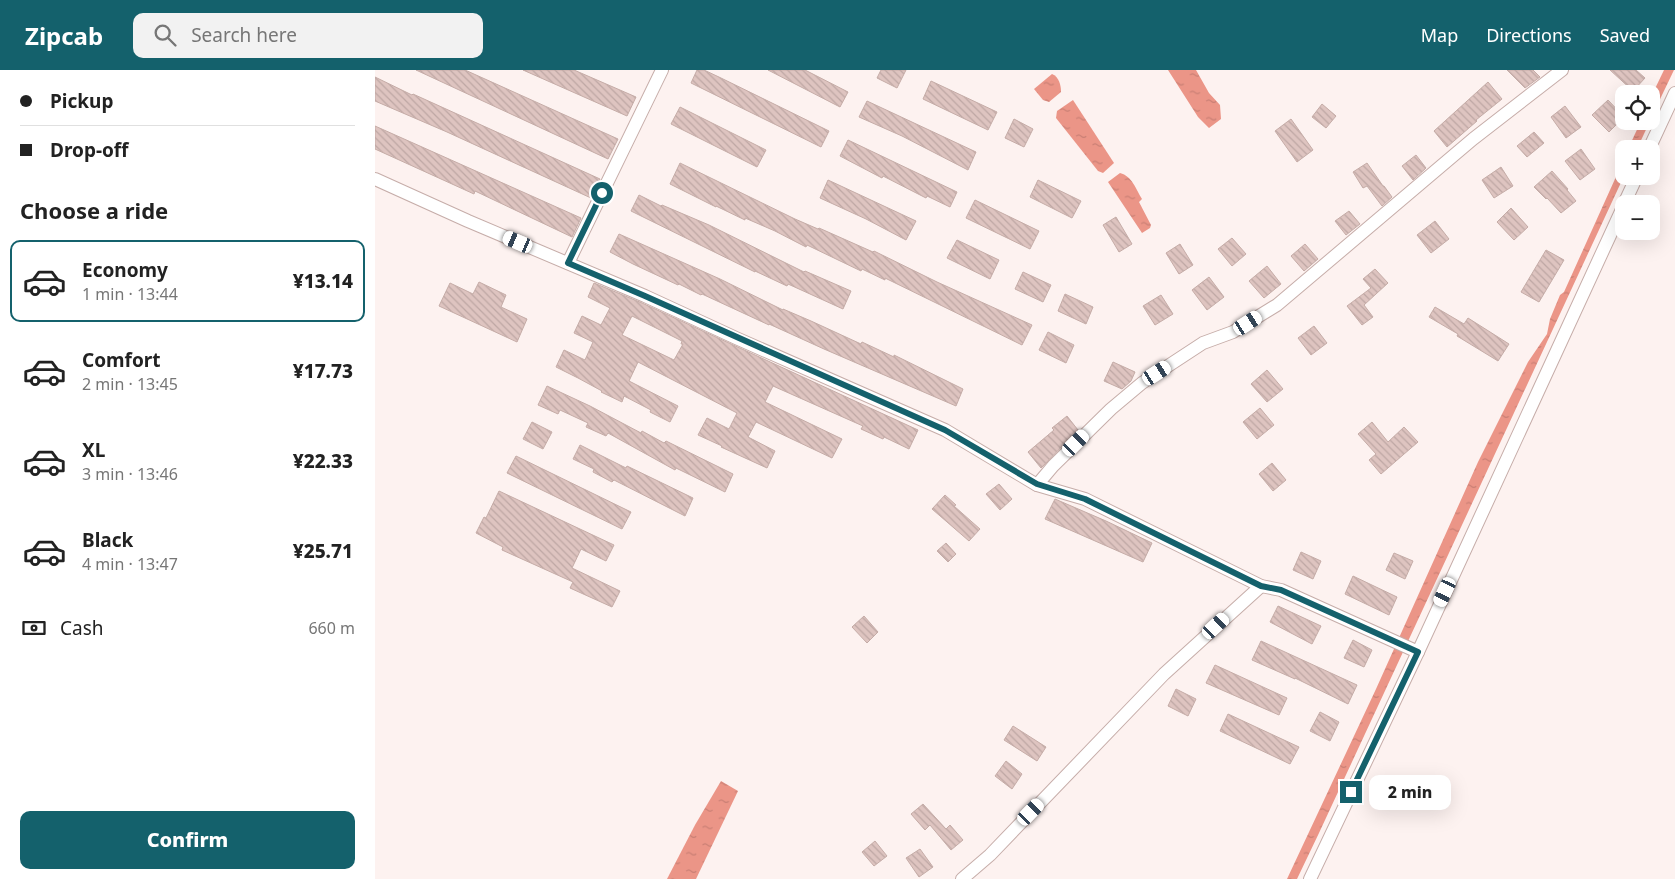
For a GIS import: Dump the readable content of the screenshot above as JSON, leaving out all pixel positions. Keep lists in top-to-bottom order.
{
  "page": {
    "header": "Zipcab",
    "search": "Search here",
    "nav": ["Map", "Directions", "Saved"],
    "banner": ["Pickup", "Drop-off"],
    "map_buttons": ["+", "−"],
    "heading": "Choose a ride",
    "list": [
      {
        "name": "Economy",
        "note": "1 min · 13:44",
        "value": "¥13.14"
      },
      {
        "name": "Comfort",
        "note": "2 min · 13:45",
        "value": "¥17.73"
      },
      {
        "name": "XL",
        "note": "3 min · 13:46",
        "value": "¥22.33"
      },
      {
        "name": "Black",
        "note": "4 min · 13:47",
        "value": "¥25.71"
      }
    ],
    "pay": ["Cash", "660 m"],
    "bubble": "2 min",
    "buttons": "Confirm"
  }
}
